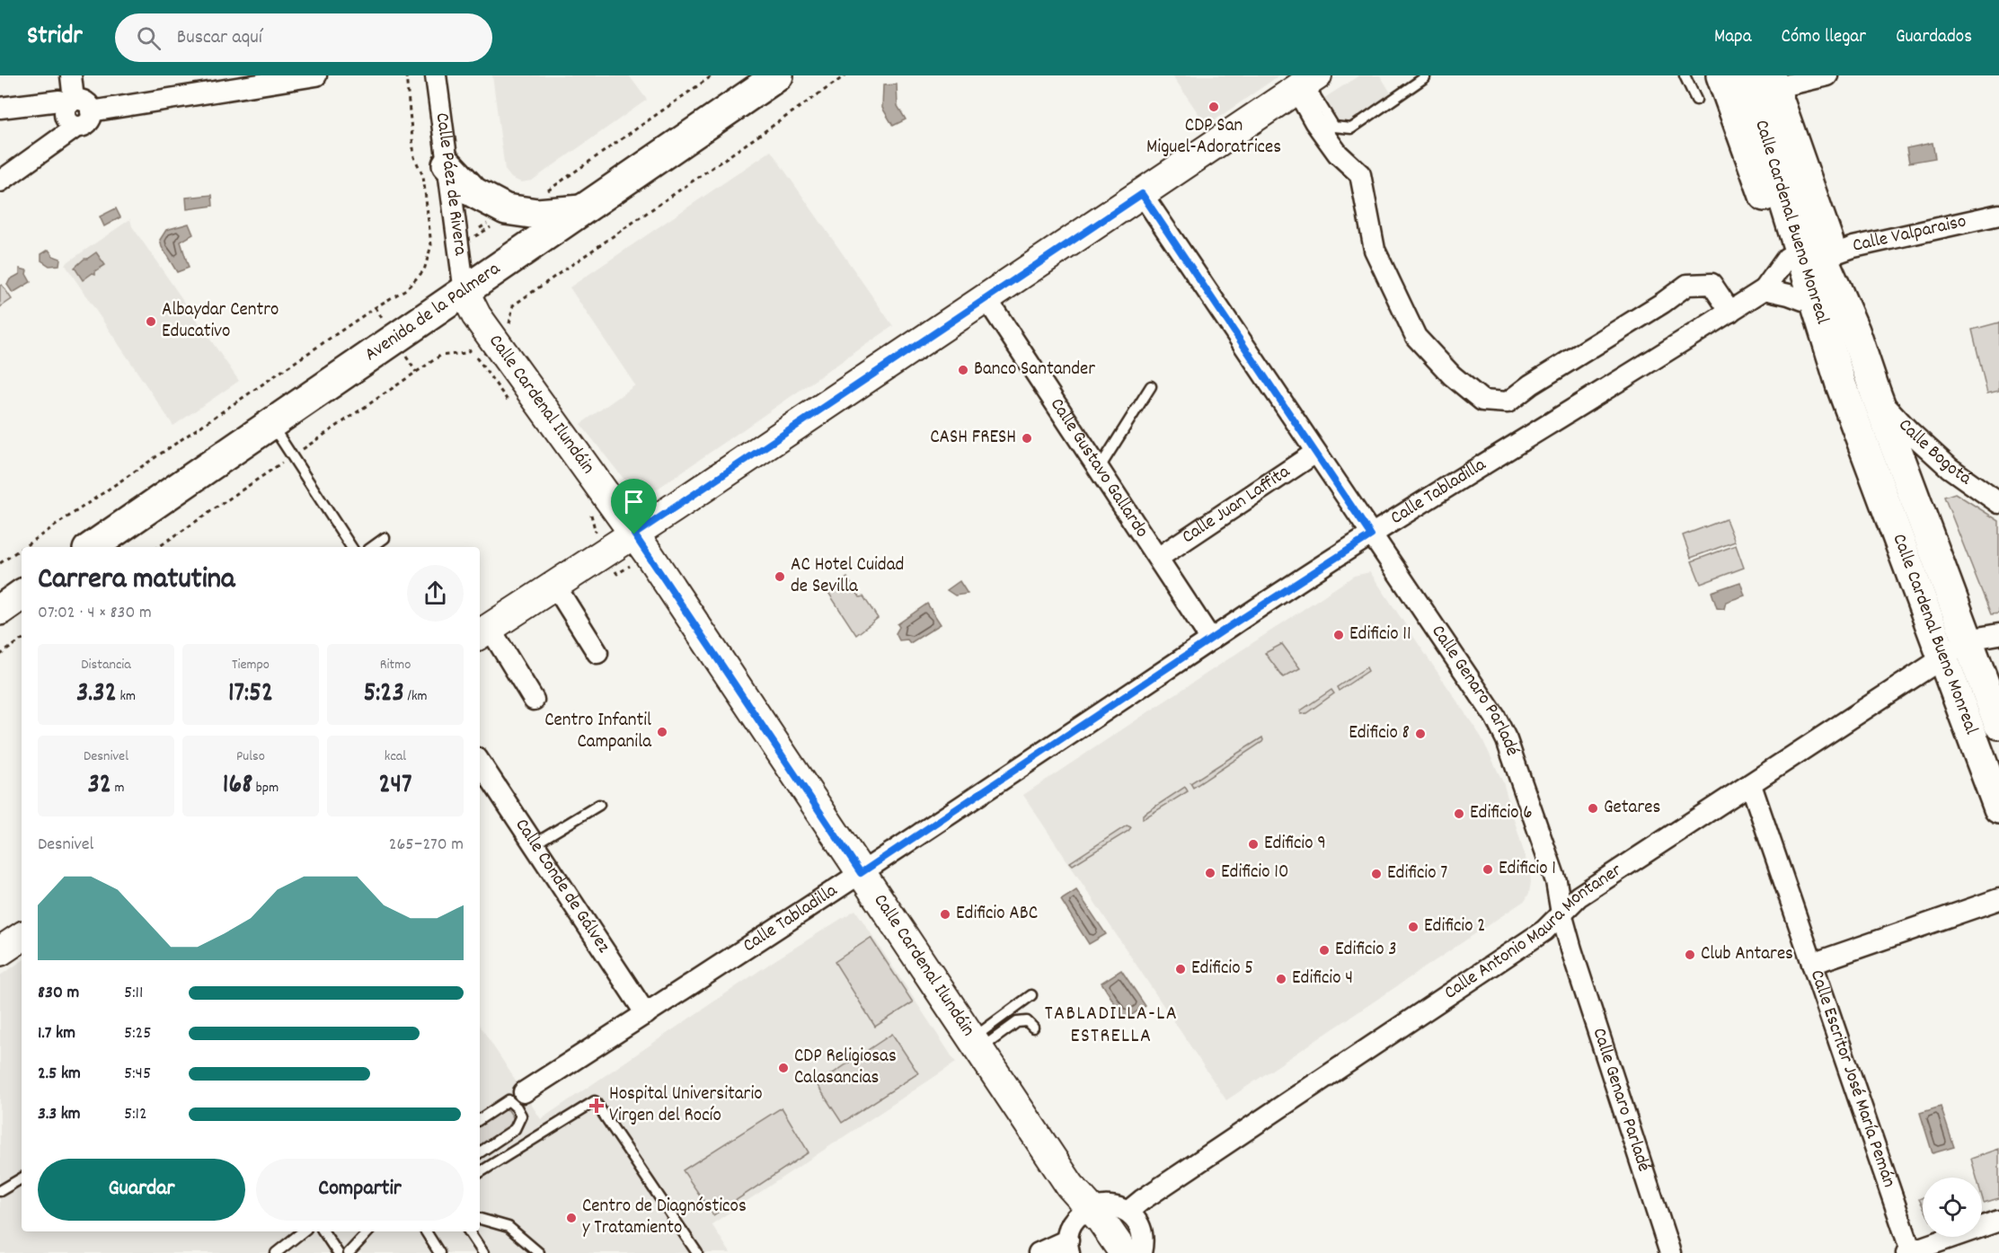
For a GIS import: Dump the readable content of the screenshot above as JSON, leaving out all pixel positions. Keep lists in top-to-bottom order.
{
  "streets": {
    "main road": ["Calle Cardenal Bueno Monreal", "Avenida de la Palmera", "Calle Cardenal Ilundáin"],
    "street": [
      "Calle Páez de Rivera",
      "Calle Valparaiso",
      "Calle Bogotá",
      "Calle Gustavo Gallardo",
      "Calle Tabladilla",
      "Calle Juan Laffita",
      "Calle Genaro Parladé",
      "Calle Conde de Gálvez",
      "Calle Antonio Maura Montaner",
      "Calle Escritor José María Pemán"
    ]
  },
  "crossings": [
    ["Calle Páez de Rivera", "Avenida de la Palmera"],
    ["Calle Páez de Rivera", "Calle Cardenal Ilundáin"],
    ["Calle Cardenal Bueno Monreal", "Calle Valparaiso"],
    ["Calle Cardenal Bueno Monreal", "Calle Bogotá"],
    ["Calle Cardenal Bueno Monreal", "Calle Antonio Maura Montaner"],
    ["Avenida de la Palmera", "Calle Cardenal Ilundáin"],
    ["Calle Cardenal Ilundáin", "Calle Tabladilla"],
    ["Calle Gustavo Gallardo", "Calle Tabladilla"],
    ["Calle Gustavo Gallardo", "Calle Juan Laffita"],
    ["Calle Tabladilla", "Calle Genaro Parladé"],
    ["Calle Tabladilla", "Calle Conde de Gálvez"],
    ["Calle Juan Laffita", "Calle Genaro Parladé"],
    ["Calle Genaro Parladé", "Calle Antonio Maura Montaner"],
    ["Calle Antonio Maura Montaner", "Calle Escritor José María Pemán"]
  ],
  "districts": ["TABLADILLA-LA ESTRELLA"],
  "places": {
    "other": [
      "CDP San Miguel-Adoratrices",
      "Albaydar Centro Educativo",
      "Banco Santander",
      "CASH FRESH",
      "AC Hotel Cuidad de Sevilla",
      "Edificio 11",
      "Centro Infantil Campanila",
      "Edificio 8",
      "Getares",
      "Edificio 6",
      "Edificio 9",
      "Edificio 1",
      "Edificio 10",
      "Edificio 7",
      "Edificio ABC",
      "Edificio 2",
      "Edificio 3",
      "Club Antares",
      "Edificio 5",
      "Edificio 4",
      "CDP Religiosas Calasancias",
      "Centro de Diagnósticos y Tratamiento"
    ],
    "health": ["Hospital Universitario Virgen del Rocío"]
  },
  "page": {
    "header": "Stridr",
    "search": "Buscar aquí",
    "nav": ["Mapa", "Cómo llegar", "Guardados"],
    "heading": ["Carrera matutina", "07:02 · 4 × 830 m"],
    "stats": [
      ["Distancia", "3.32 km"],
      ["Tiempo", "17:52"],
      ["Ritmo", "5:23 /km"],
      ["Desnivel", "32 m"],
      ["Pulso", "168 bpm"],
      ["kcal", "247"]
    ],
    "chart": ["Desnivel", "265–270 m"],
    "list": [
      {
        "name": "830 m",
        "note": "5:11"
      },
      {
        "name": "1.7 km",
        "note": "5:25"
      },
      {
        "name": "2.5 km",
        "note": "5:45"
      },
      {
        "name": "3.3 km",
        "note": "5:12"
      }
    ],
    "buttons": ["Guardar", "Compartir"]
  }
}
